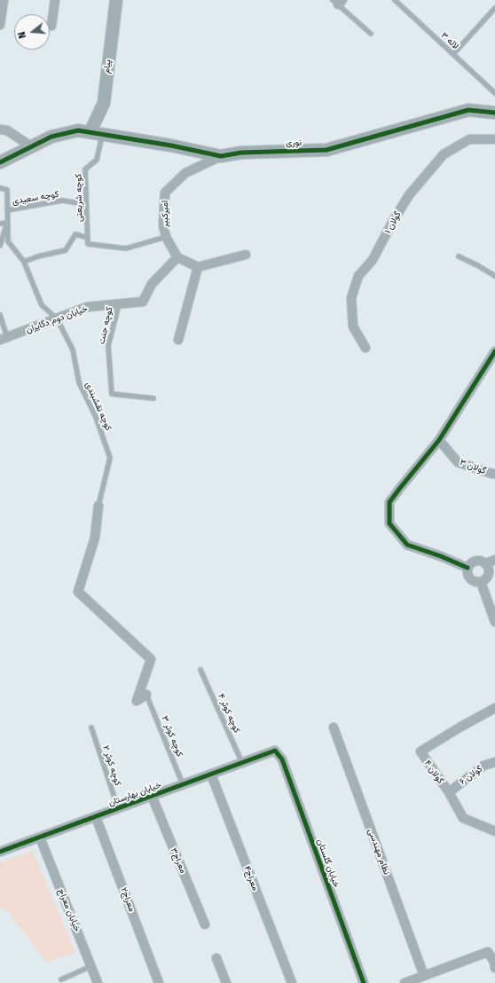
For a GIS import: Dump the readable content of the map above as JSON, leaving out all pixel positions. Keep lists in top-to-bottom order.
{
  "streets": {
    "street": [
      "پیام",
      "نوری",
      "امیرکبیر",
      "گولان ۱",
      "خیابان دوم دگایران",
      "گولان ۳",
      "گولان ۴",
      "گولان ۶",
      "خیابان بهارستان",
      "نظام مهندسی",
      "معراج۳",
      "خیابان گلستان",
      "معراج۴",
      "معراج۲",
      "خیابان معراج"
    ],
    "lane": [
      "لاله ۳",
      "کوچه سعیدی",
      "کوچه شریعتی",
      "کوچه جنت",
      "کوچه نقشبندی",
      "کوچه کوثر ۴",
      "کوچه کوثر ۳",
      "کوچه کوثر ۲"
    ]
  },
  "crossings": [
    ["پیام", "نوری"],
    ["پیام", "کوچه شریعتی"],
    ["نوری", "کوچه شریعتی"],
    ["نوری", "امیرکبیر"],
    ["کوچه سعیدی", "کوچه شریعتی"],
    ["کوچه سعیدی", "کوچه نقشبندی"],
    ["کوچه شریعتی", "امیرکبیر"],
    ["امیرکبیر", "خیابان دوم دگایران"],
    ["خیابان دوم دگایران", "کوچه جنت"],
    ["خیابان دوم دگایران", "کوچه نقشبندی"],
    ["کوچه کوثر ۴", "خیابان بهارستان"],
    ["کوچه کوثر ۳", "خیابان بهارستان"],
    ["کوچه کوثر ۲", "خیابان بهارستان"],
    ["گولان ۴", "گولان ۶"],
    ["خیابان بهارستان", "معراج۳"],
    ["خیابان بهارستان", "خیابان گلستان"],
    ["خیابان بهارستان", "معراج۴"],
    ["خیابان بهارستان", "معراج۲"],
    ["خیابان بهارستان", "خیابان معراج"]
  ],
  "north": "left"
}
